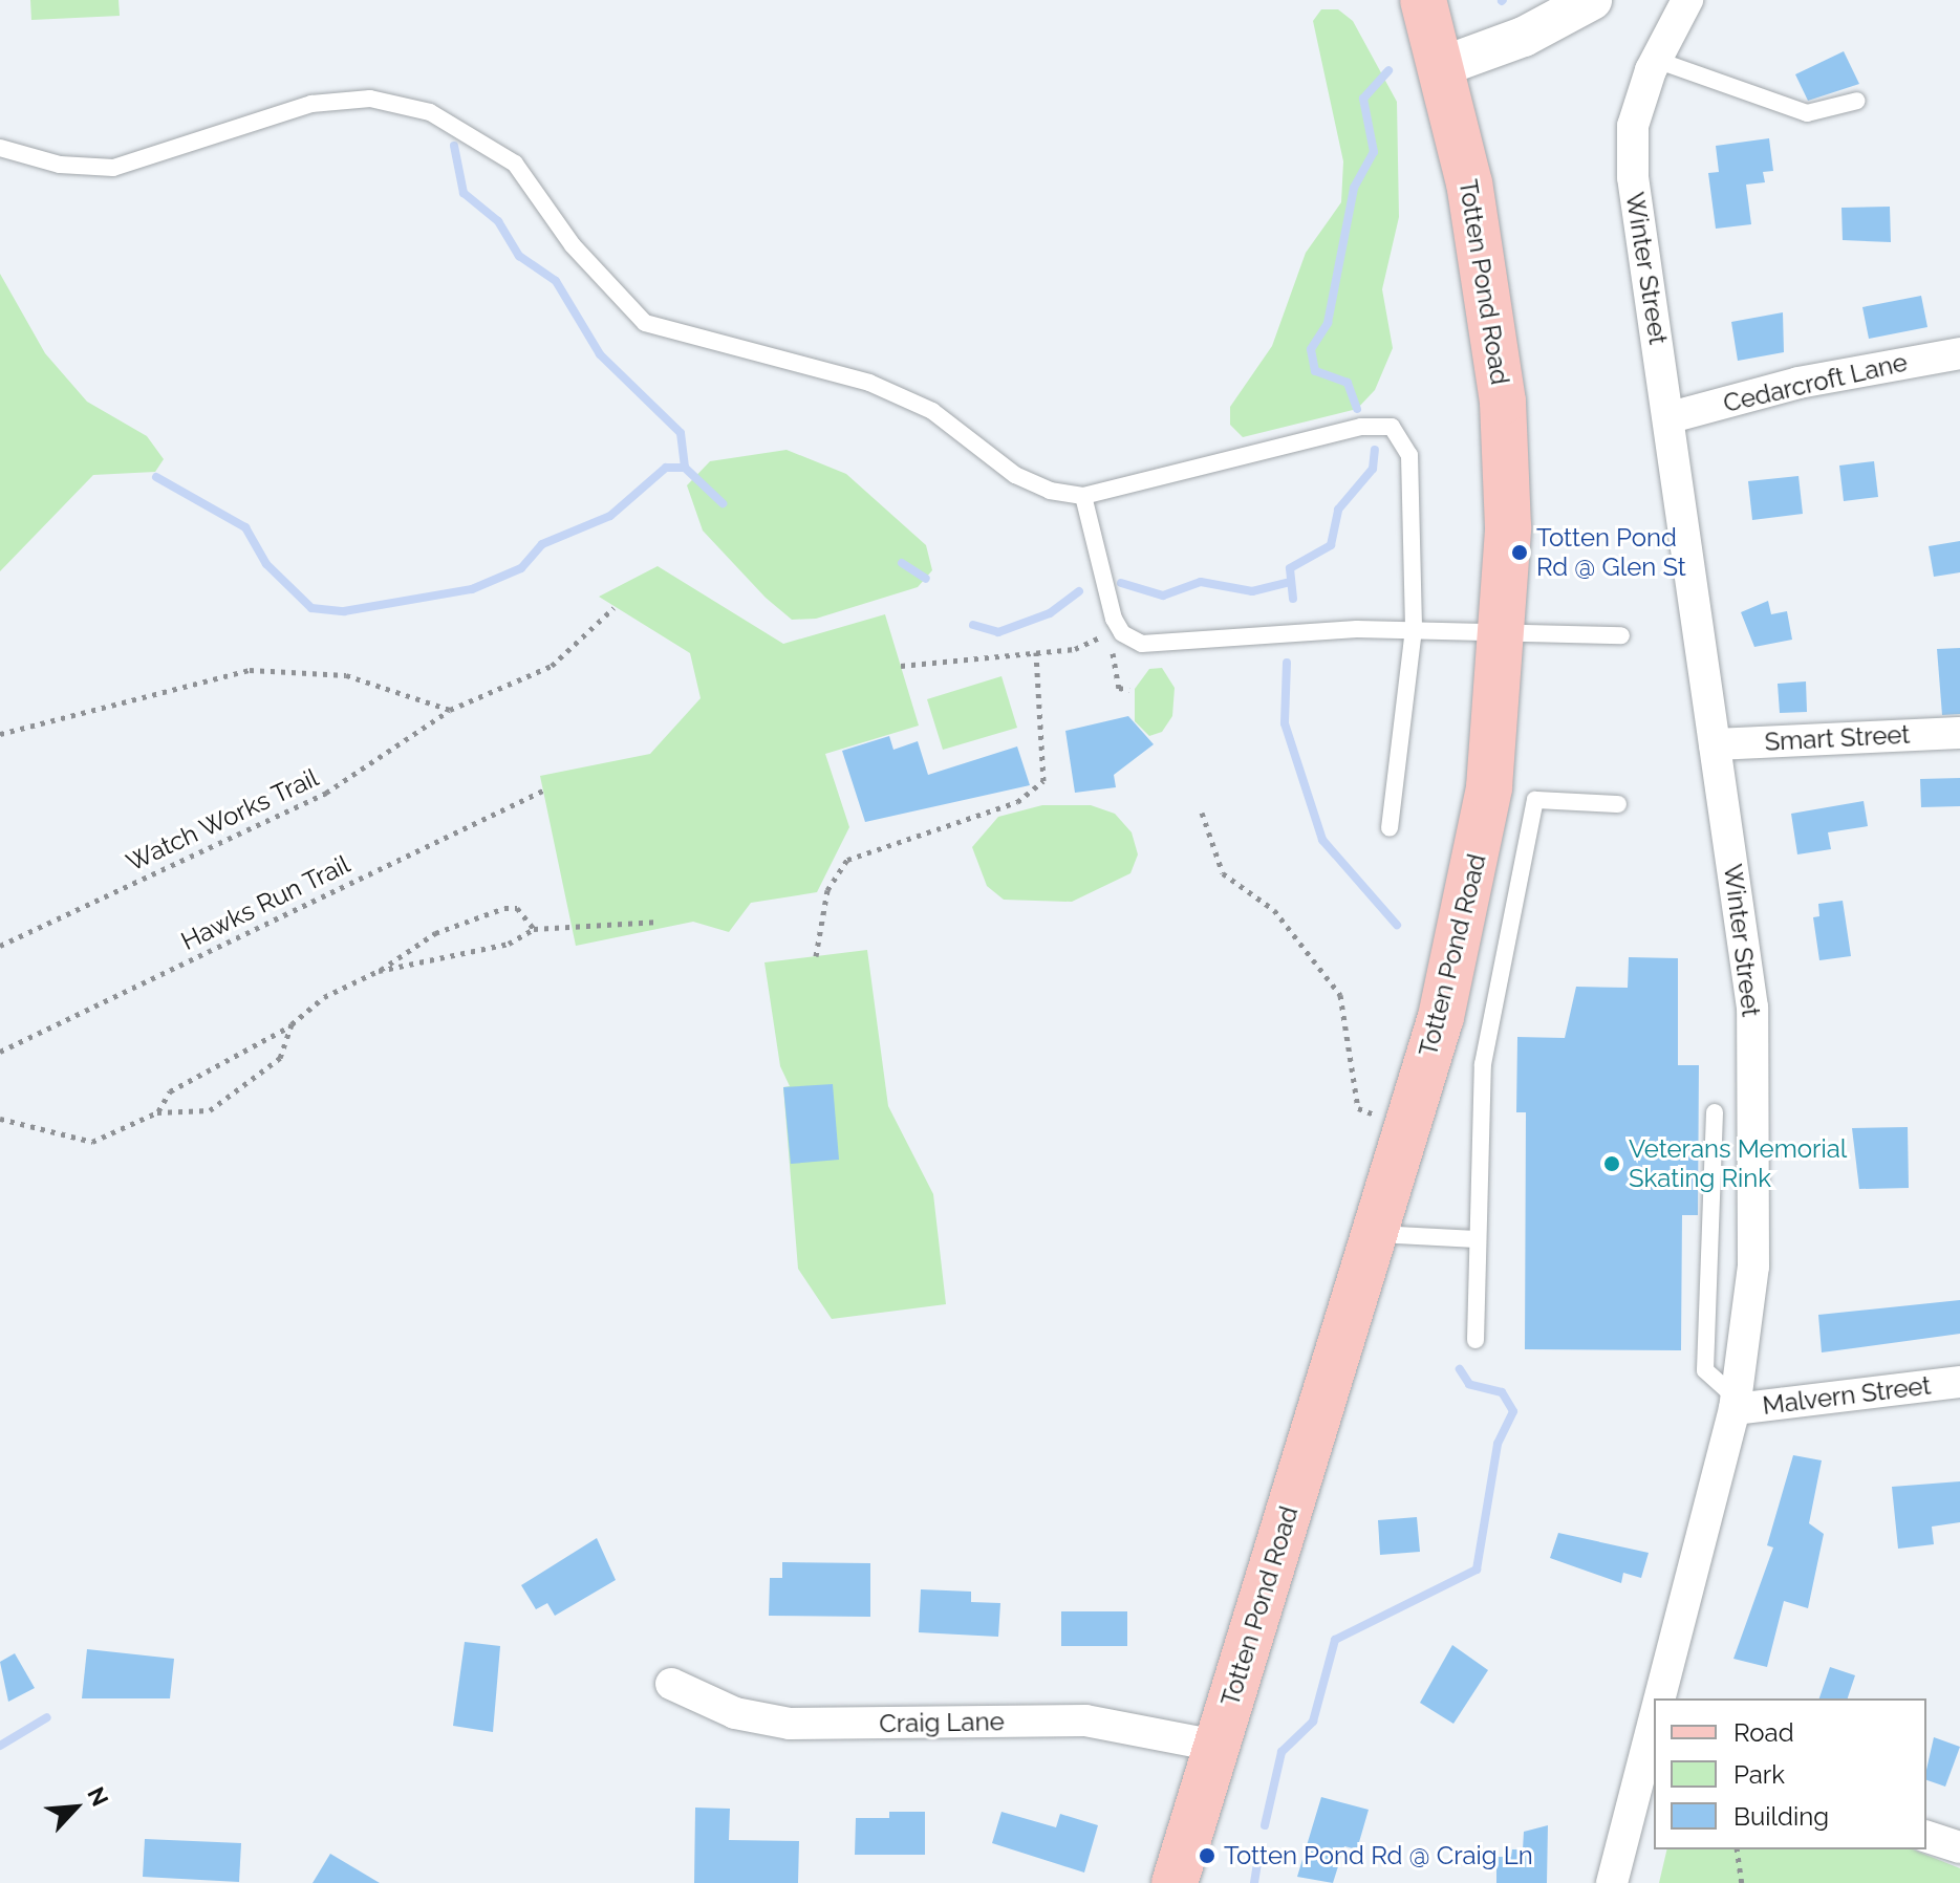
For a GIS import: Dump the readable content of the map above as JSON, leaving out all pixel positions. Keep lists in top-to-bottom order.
{
  "streets": {
    "main road": ["Totten Pond Road"],
    "street": [
      "Winter Street",
      "Cedarcroft Lane",
      "Smart Street",
      "Malvern Street",
      "Craig Lane"
    ],
    "path": ["Watch Works Trail", "Hawks Run Trail"]
  },
  "crossings": [
    ["Winter Street", "Cedarcroft Lane"],
    ["Winter Street", "Smart Street"],
    ["Winter Street", "Malvern Street"],
    ["Totten Pond Road", "Craig Lane"]
  ],
  "places": ["Totten Pond Rd @ Glen St", "Veterans Memorial Skating Rink", "Totten Pond Rd @ Craig Ln"],
  "legend": ["Road", "Park", "Building"],
  "north": "top right"
}
